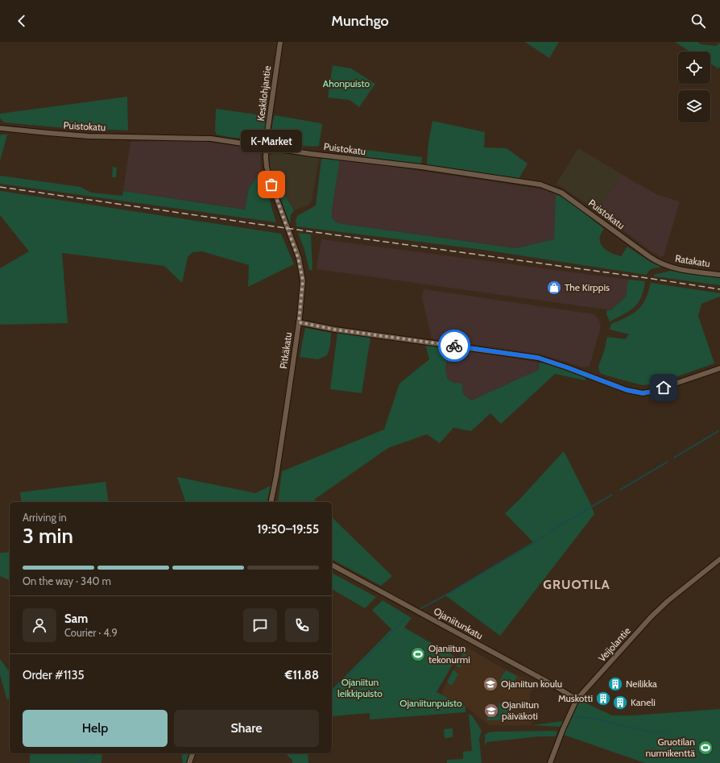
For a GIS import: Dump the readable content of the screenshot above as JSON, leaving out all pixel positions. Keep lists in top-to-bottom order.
{
  "streets": {
    "street": [
      "Keskilohjantie",
      "Puistokatu",
      "Ratakatu",
      "Pitkäkatu",
      "Ojaniitunkatu",
      "Veijolantie"
    ]
  },
  "crossings": [
    ["Keskilohjantie", "Puistokatu"],
    ["Keskilohjantie", "Pitkäkatu"],
    ["Puistokatu", "Ratakatu"],
    ["Puistokatu", "Pitkäkatu"],
    ["Ojaniitunkatu", "Veijolantie"]
  ],
  "districts": ["GRUOTILA"],
  "parks": ["Ahonpuisto", "Ojaniitun leikkipuisto", "Ojaniitunpuisto"],
  "places": {
    "other": ["K-Market"],
    "shop": ["The Kirppis"],
    "sports": ["Ojaniitun tekonurmi", "Gruotilan nurmikenttä"],
    "school or university": ["Ojaniitun koulu", "Ojaniitun päiväkoti"],
    "building": ["Neilikka", "Muskotti", "Kaneli"]
  },
  "page": {
    "header": "Munchgo",
    "bubble": "K-Market",
    "heading": ["3 min", "Arriving in", "19:50–19:55"],
    "panel": [
      "Sam",
      "Courier · 4.9",
      "Order #1135",
      "€11.88"
    ],
    "bar": "On the way · 340 m",
    "buttons": ["Help", "Share"]
  }
}
